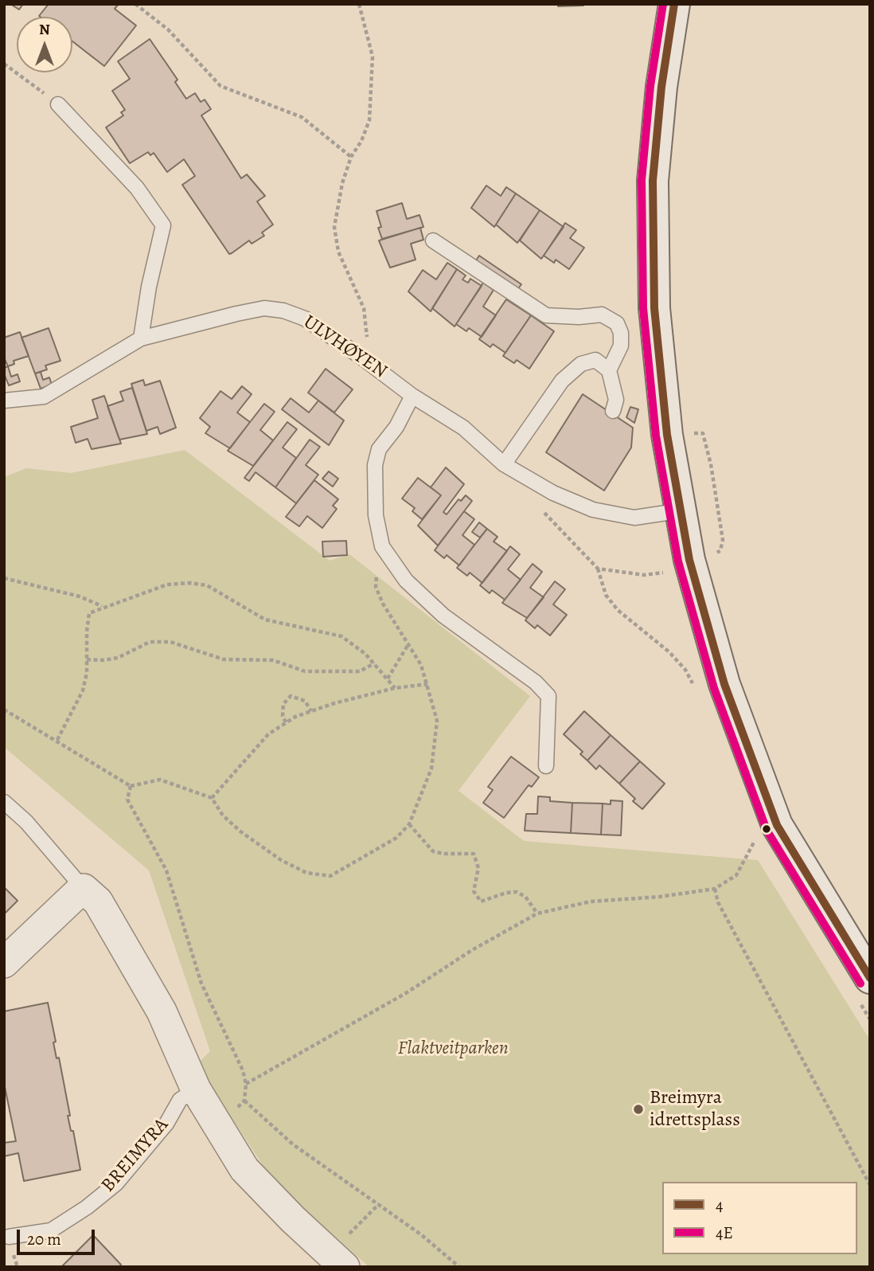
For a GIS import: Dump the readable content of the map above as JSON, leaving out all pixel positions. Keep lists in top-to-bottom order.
{
  "streets": {
    "lane": ["ULVHØYEN", "BREIMYRA"]
  },
  "parks": ["Flaktveitparken"],
  "places": ["Breimyra idrettsplass"],
  "lines": ["transit line 4", "transit line 4E"],
  "legend": ["4", "4E"],
  "scale_bar": "20 m",
  "north": "top"
}
